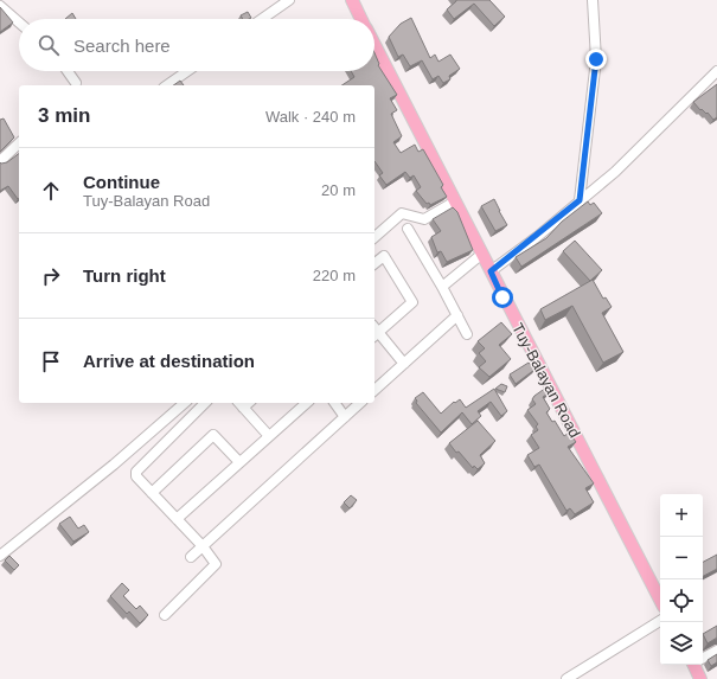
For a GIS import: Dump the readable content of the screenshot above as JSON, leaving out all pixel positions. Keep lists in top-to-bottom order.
{
  "streets": {
    "main road": ["Tuy-Balayan Road"]
  },
  "page": {
    "search": "Search here",
    "heading": ["3 min", "Walk · 240 m"],
    "list": [
      ["Continue", "Tuy-Balayan Road", "20 m"],
      ["Turn right", "220 m"],
      "Arrive at destination"
    ],
    "map_buttons": ["+", "−"]
  }
}
